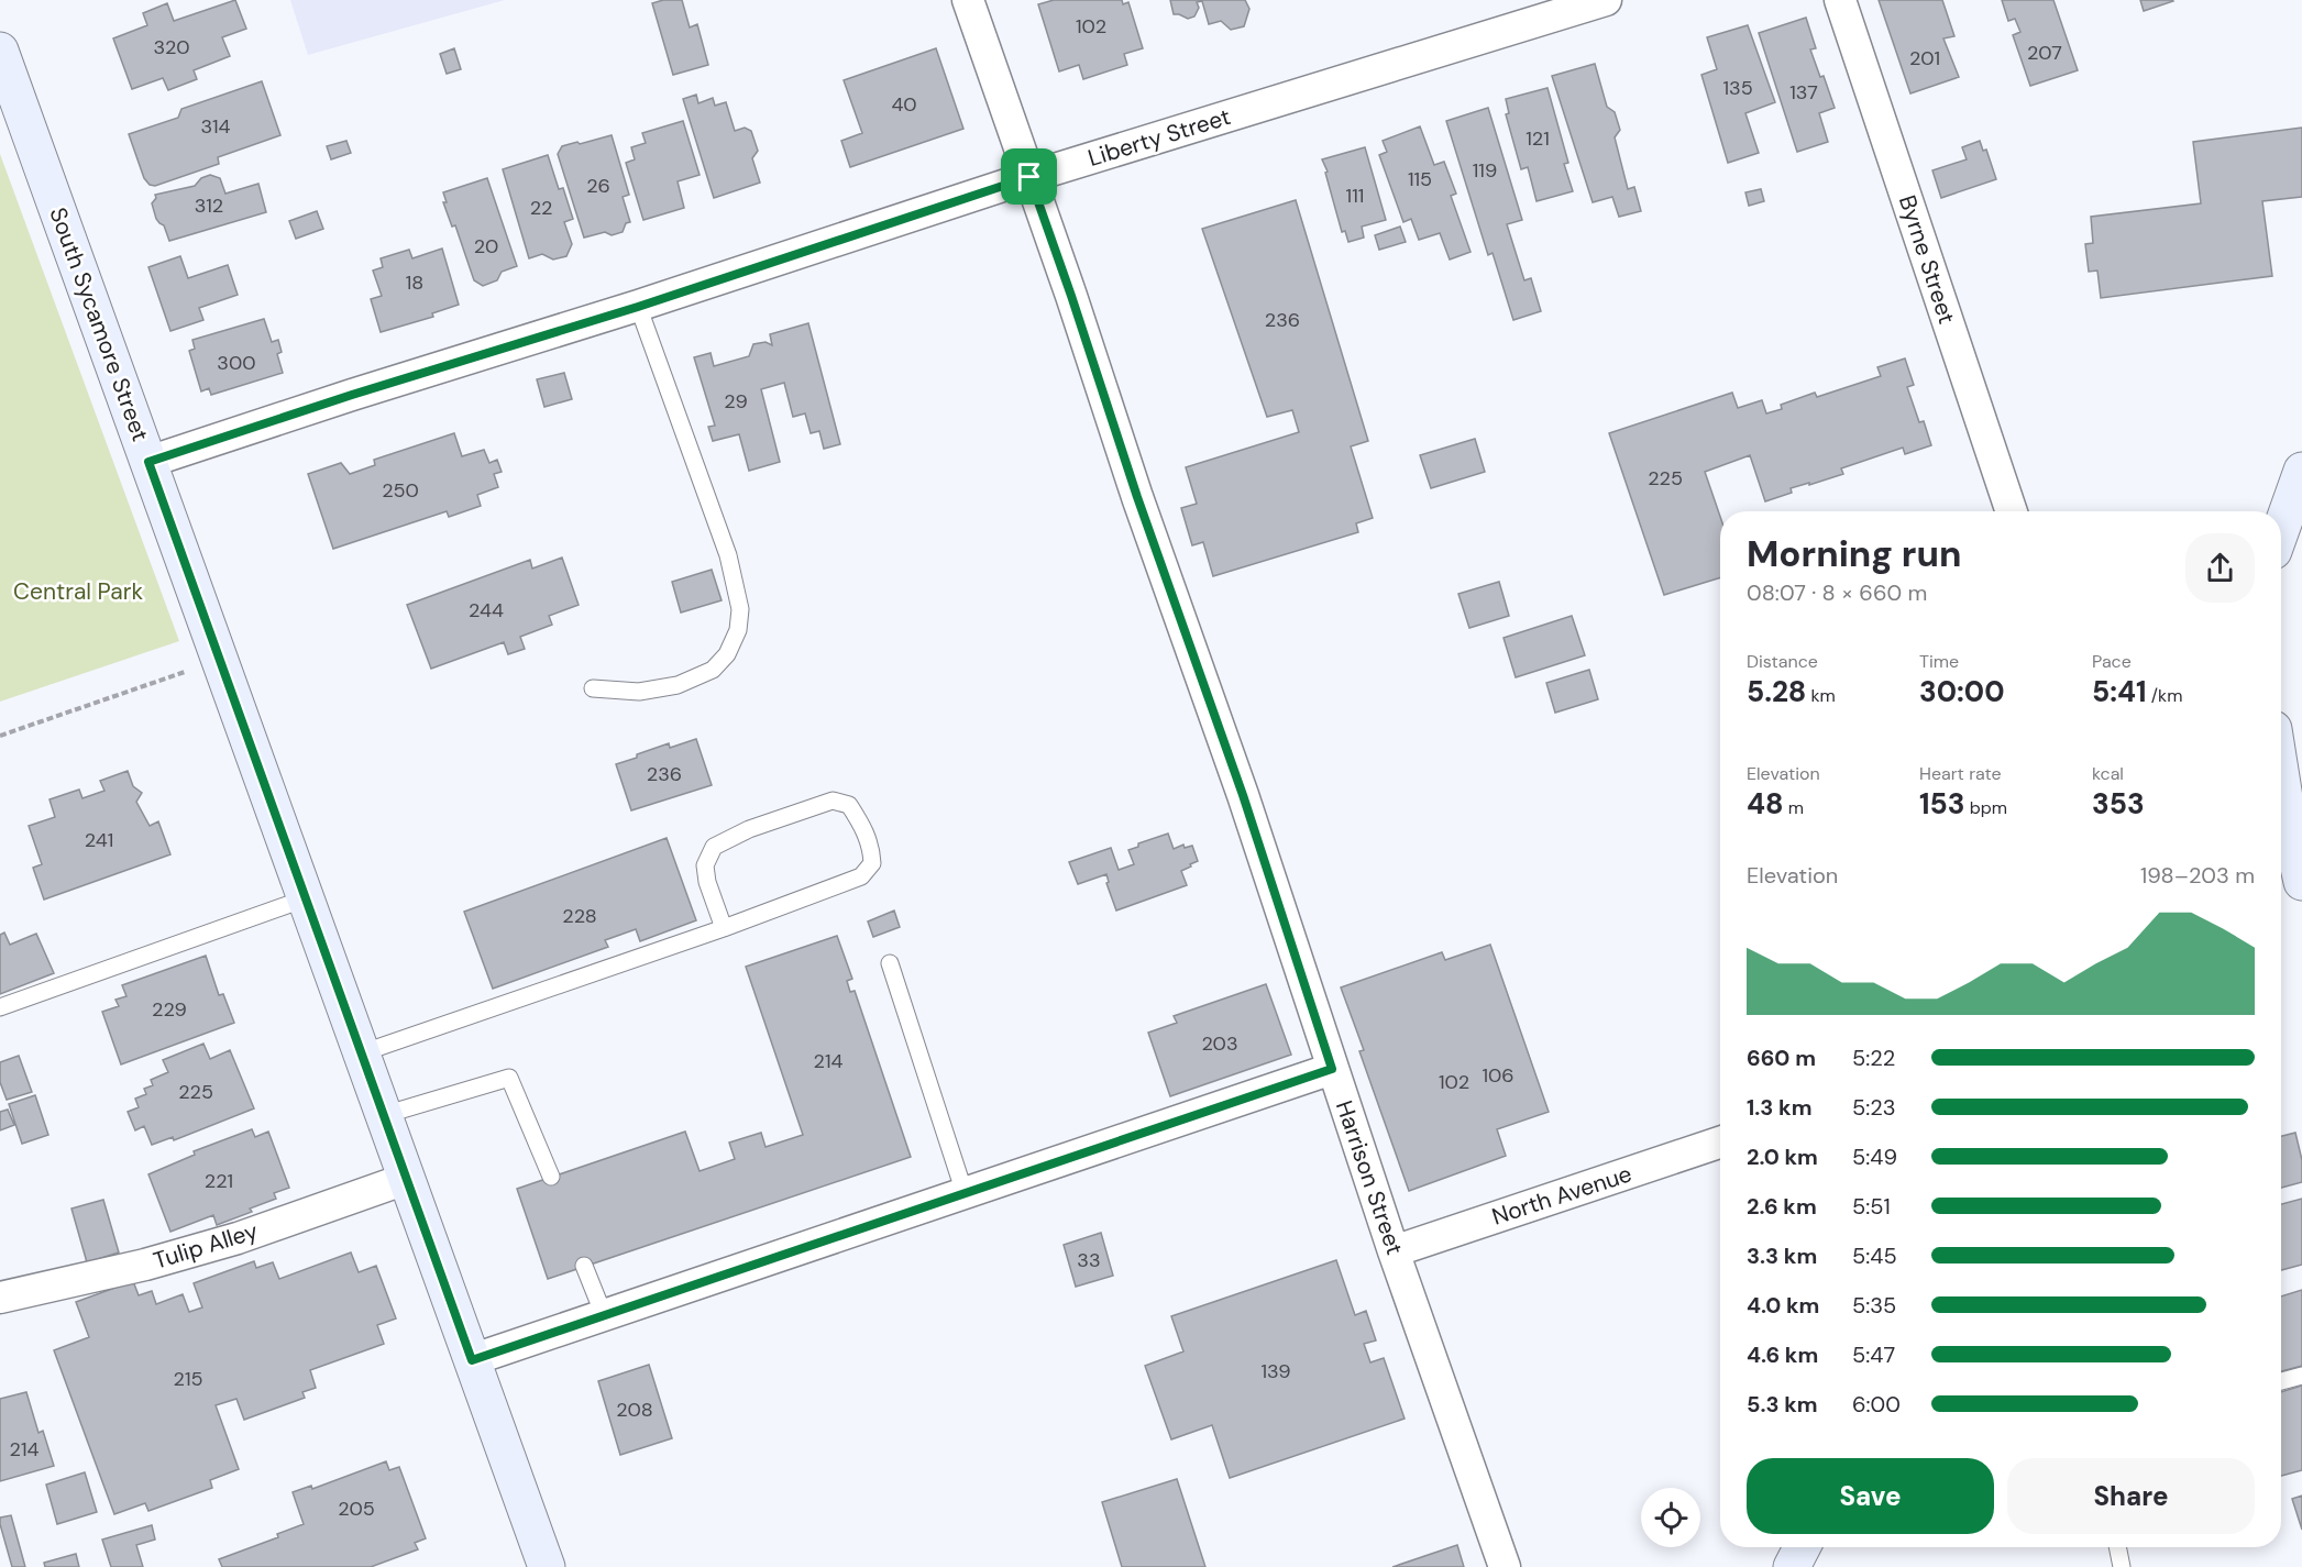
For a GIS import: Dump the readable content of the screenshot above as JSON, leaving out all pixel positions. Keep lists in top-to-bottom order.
{
  "streets": {
    "main road": ["South Sycamore Street"],
    "street": [
      "Liberty Street",
      "Byrne Street",
      "Harrison Street",
      "North Avenue",
      "Tulip Alley"
    ]
  },
  "crossings": [
    ["Liberty Street", "South Sycamore Street"],
    ["Liberty Street", "Harrison Street"],
    ["South Sycamore Street", "Tulip Alley"],
    ["Harrison Street", "North Avenue"]
  ],
  "parks": ["Central Park"],
  "house_numbers": [
    "102",
    "320",
    "207",
    "201",
    "135",
    "137",
    "40",
    "314",
    "121",
    "119",
    "115",
    "26",
    "111",
    "312",
    "22",
    "20",
    "18",
    "236",
    "300",
    "29",
    "225",
    "250",
    "244",
    "236",
    "241",
    "228",
    "229",
    "203",
    "214",
    "106",
    "102",
    "225",
    "221",
    "33",
    "139",
    "215",
    "208",
    "214",
    "205"
  ],
  "page": {
    "heading": ["Morning run", "08:07 · 8 × 660 m"],
    "stats": [
      ["Distance", "5.28 km"],
      ["Time", "30:00"],
      ["Pace", "5:41 /km"],
      ["Elevation", "48 m"],
      ["Heart rate", "153 bpm"],
      ["kcal", "353"]
    ],
    "chart": ["Elevation", "198–203 m"],
    "list": [
      {
        "name": "660 m",
        "note": "5:22"
      },
      {
        "name": "1.3 km",
        "note": "5:23"
      },
      {
        "name": "2.0 km",
        "note": "5:49"
      },
      {
        "name": "2.6 km",
        "note": "5:51"
      },
      {
        "name": "3.3 km",
        "note": "5:45"
      },
      {
        "name": "4.0 km",
        "note": "5:35"
      },
      {
        "name": "4.6 km",
        "note": "5:47"
      },
      {
        "name": "5.3 km",
        "note": "6:00"
      }
    ],
    "buttons": ["Save", "Share"]
  }
}
